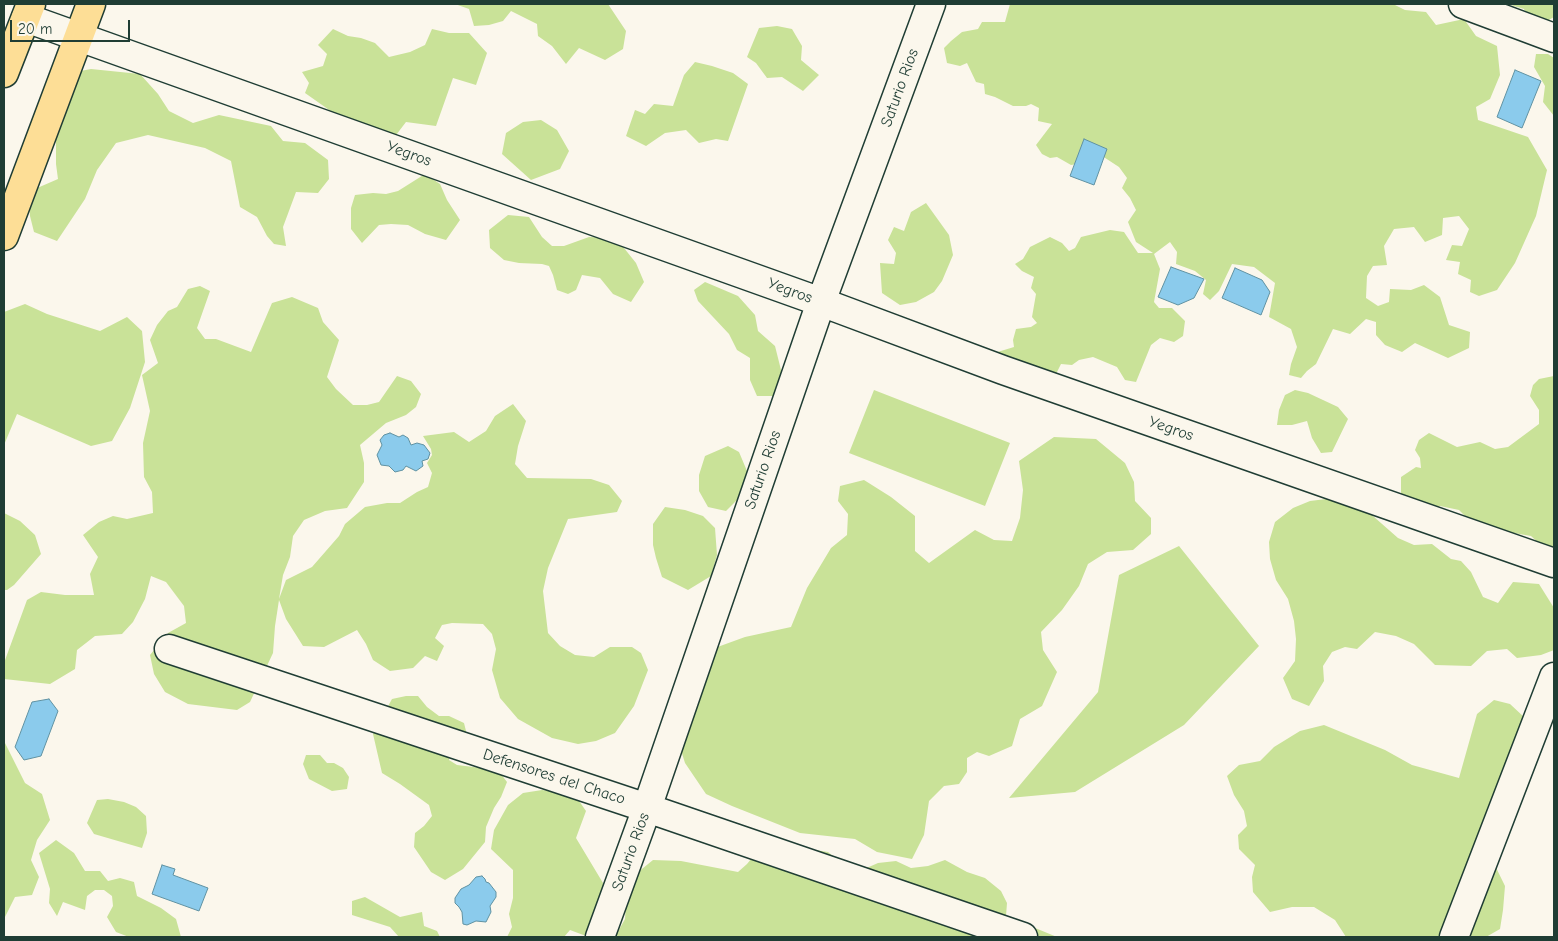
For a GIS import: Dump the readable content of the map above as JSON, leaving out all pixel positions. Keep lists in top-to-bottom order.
{
  "streets": {
    "street": ["Saturio Rios", "Yegros", "Defensores del Chaco"]
  },
  "crossings": [
    ["Saturio Rios", "Yegros"],
    ["Saturio Rios", "Defensores del Chaco"]
  ],
  "scale_bar": "20 m"
}
